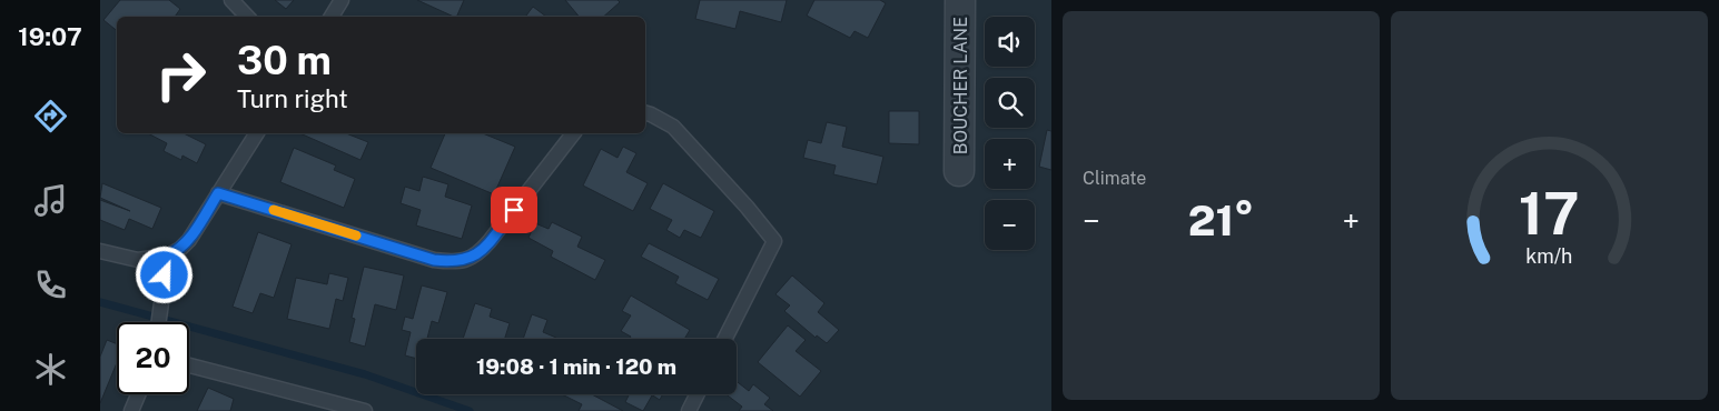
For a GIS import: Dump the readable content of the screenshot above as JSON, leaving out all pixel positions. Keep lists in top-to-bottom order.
{
  "streets": {
    "street": ["BOUCHER LANE"]
  },
  "page": {
    "tabs": "19:07",
    "tile": "Climate",
    "map_buttons": ["+", "−"],
    "turn": ["30 m", "Turn right"],
    "heat": ["−", "21°", "+"],
    "limit": "20",
    "trip": "19:08 · 1 min · 120 m",
    "gauge": ["17", "km/h"]
  }
}
